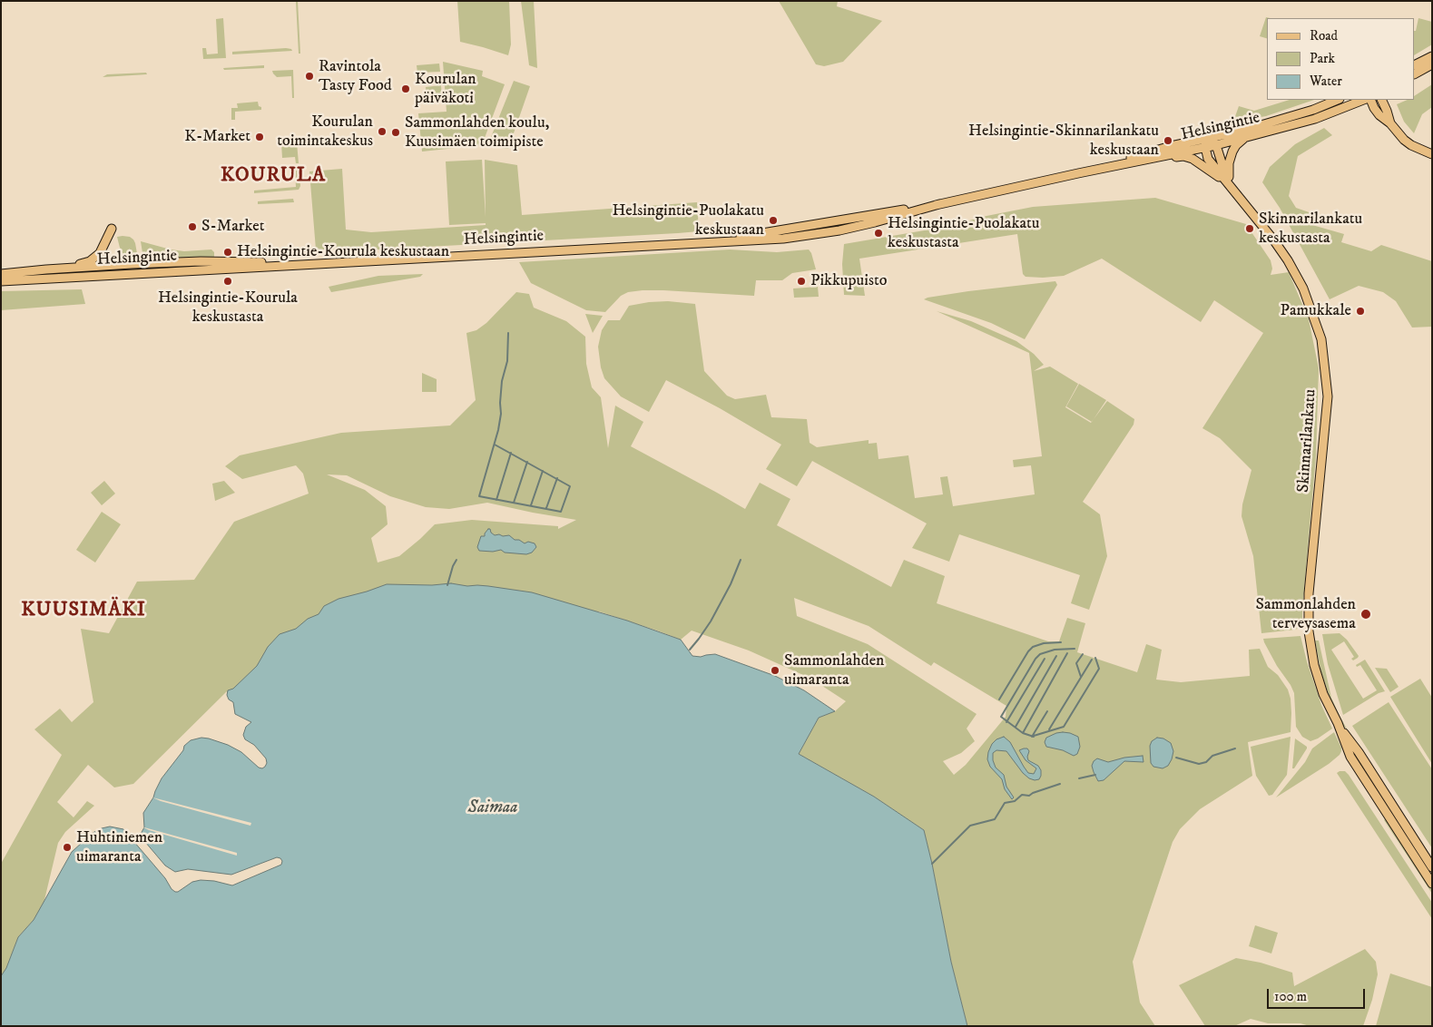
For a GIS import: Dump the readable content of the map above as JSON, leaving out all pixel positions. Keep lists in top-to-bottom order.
{
  "streets": {
    "main road": ["Helsingintie", "Skinnarilankatu"]
  },
  "crossings": [
    ["Helsingintie", "Skinnarilankatu"]
  ],
  "districts": ["KOURULA", "KUUSIMÄKI"],
  "water": ["Saimaa"],
  "places": [
    "Ravintola Tasty Food",
    "Kourulan päiväkoti",
    "Kourulan toimintakeskus",
    "Sammonlahden koulu, Kuusimäen toimipiste",
    "K-Market",
    "Helsingintie-Skinnarilankatu keskustaan",
    "Helsingintie-Puolakatu keskustaan",
    "S-Market",
    "Skinnarilankatu keskustasta",
    "Helsingintie-Puolakatu keskustasta",
    "Helsingintie-Kourula keskustaan",
    "Helsingintie-Kourula keskustasta",
    "Pikkupuisto",
    "Pamukkale",
    "Sammonlahden terveysasema",
    "Sammonlahden uimaranta",
    "Huhtiniemen uimaranta"
  ],
  "legend": ["Road", "Park", "Water"],
  "scale_bar": "100 m"
}
